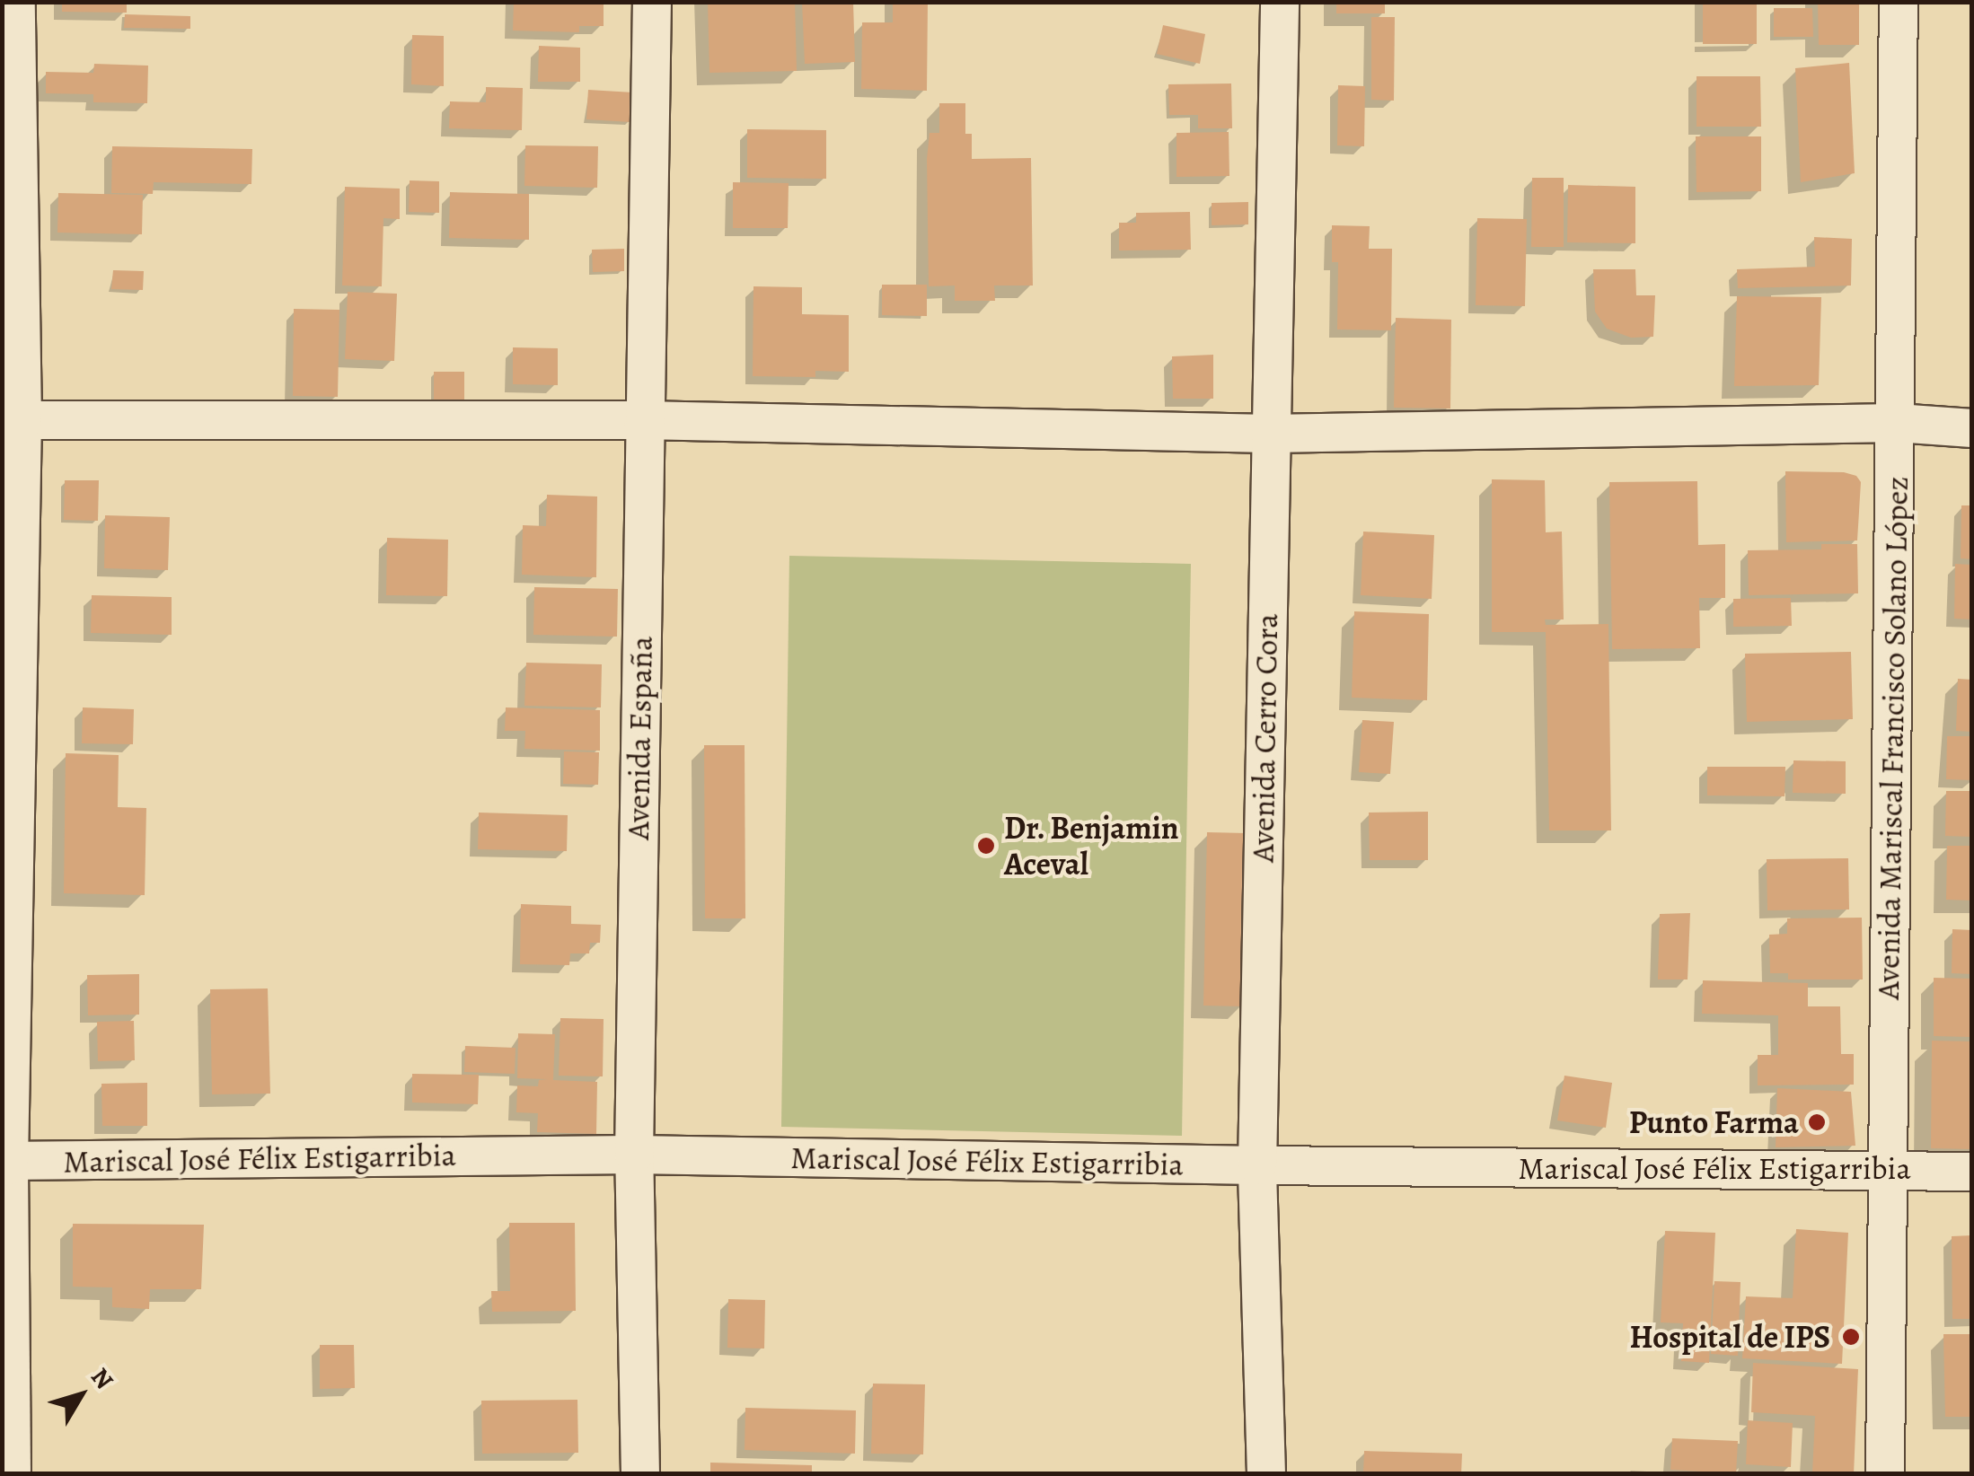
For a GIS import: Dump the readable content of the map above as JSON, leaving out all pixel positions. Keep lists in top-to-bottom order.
{
  "streets": {
    "street": [
      "Avenida España",
      "Avenida Cerro Cora",
      "Avenida Mariscal Francisco Solano López",
      "Mariscal José Félix Estigarribia"
    ]
  },
  "crossings": [
    ["Avenida España", "Mariscal José Félix Estigarribia"],
    ["Avenida Cerro Cora", "Mariscal José Félix Estigarribia"],
    ["Avenida Mariscal Francisco Solano López", "Mariscal José Félix Estigarribia"]
  ],
  "places": ["Dr. Benjamin Aceval", "Punto Farma", "Hospital de IPS"],
  "north": "top right"
}
